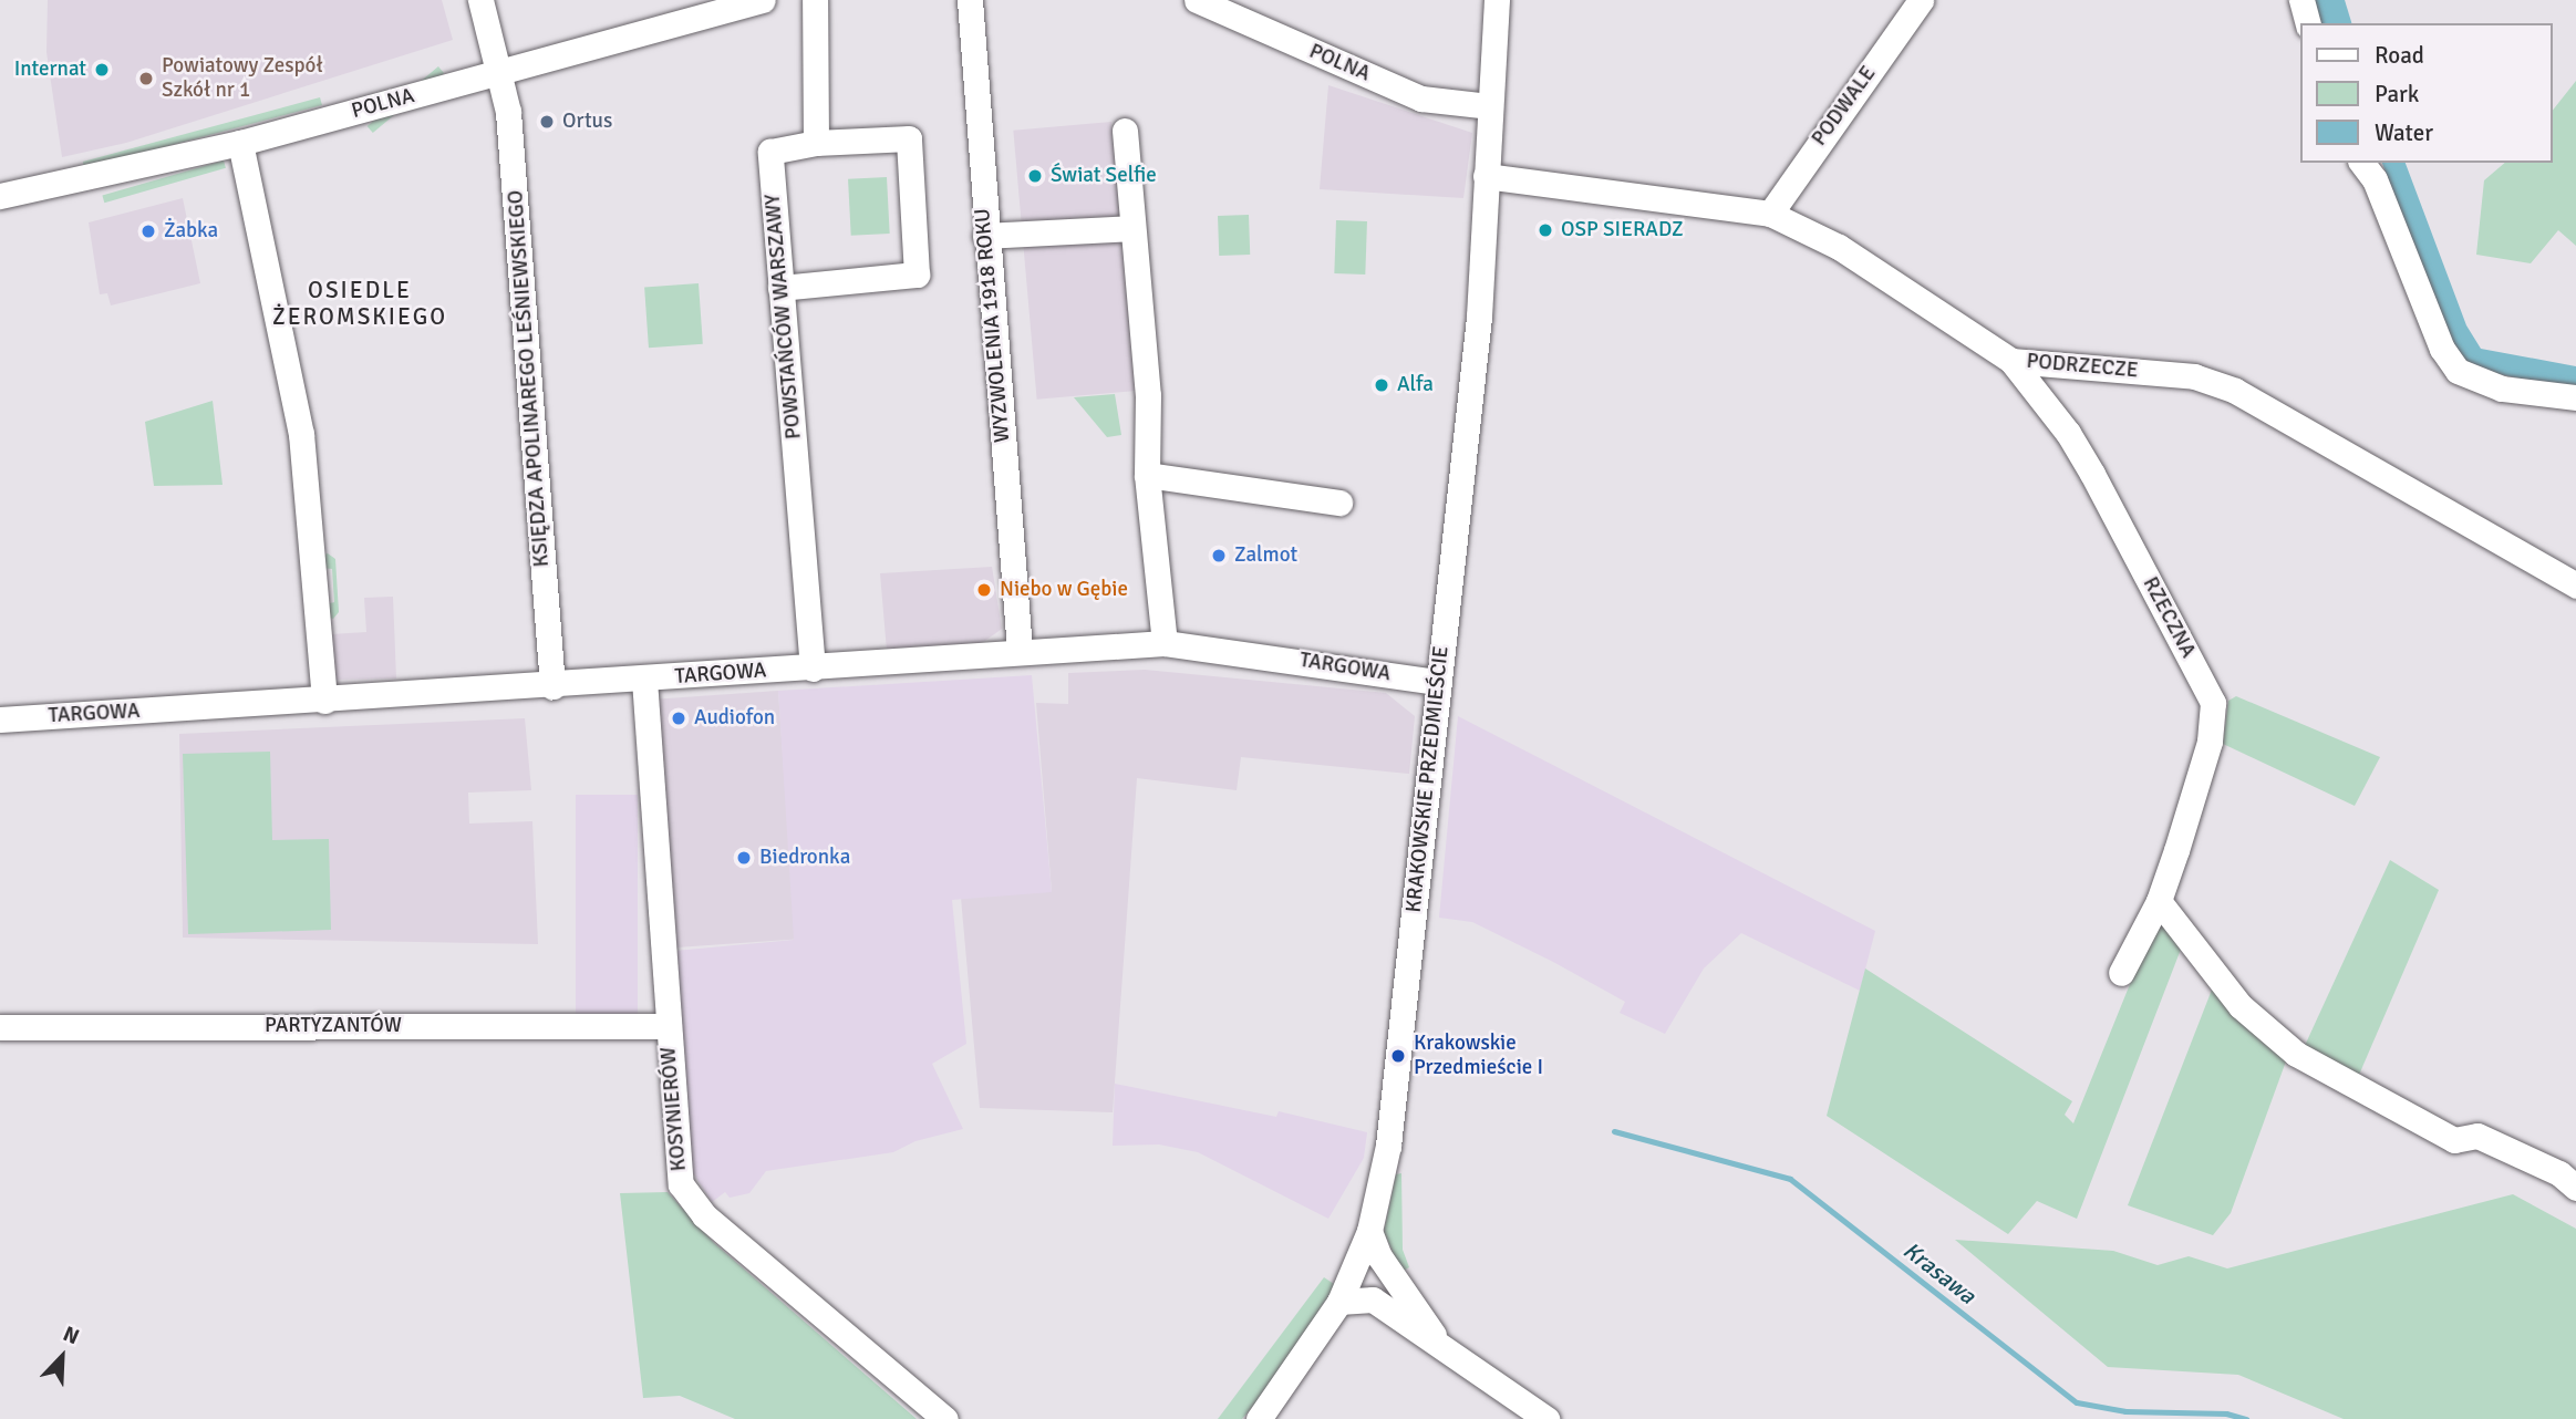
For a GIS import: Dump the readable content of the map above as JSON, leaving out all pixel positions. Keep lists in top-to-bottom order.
{
  "streets": {
    "street": [
      "POLNA",
      "PODWALE",
      "POWSTAŃCÓW WARSZAWY",
      "WYZWOLENIA 1918 ROKU",
      "PODRZECZE",
      "KSIĘDZA APOLINAREGO LEŚNIEWSKIEGO",
      "RZECZNA",
      "TARGOWA",
      "KRAKOWSKIE PRZEDMIEŚCIE",
      "PARTYZANTÓW",
      "KOSYNIERÓW"
    ]
  },
  "crossings": [
    ["POLNA", "KSIĘDZA APOLINAREGO LEŚNIEWSKIEGO"],
    ["POLNA", "KRAKOWSKIE PRZEDMIEŚCIE"],
    ["PODWALE", "PODRZECZE"],
    ["POWSTAŃCÓW WARSZAWY", "TARGOWA"],
    ["WYZWOLENIA 1918 ROKU", "TARGOWA"],
    ["PODRZECZE", "RZECZNA"],
    ["PODRZECZE", "KRAKOWSKIE PRZEDMIEŚCIE"],
    ["KSIĘDZA APOLINAREGO LEŚNIEWSKIEGO", "TARGOWA"],
    ["TARGOWA", "KRAKOWSKIE PRZEDMIEŚCIE"],
    ["TARGOWA", "KOSYNIERÓW"],
    ["PARTYZANTÓW", "KOSYNIERÓW"]
  ],
  "districts": ["OSIEDLE ŻEROMSKIEGO"],
  "water": ["Krasawa"],
  "places": [
    "Internat",
    "Powiatowy Zespół Szkół nr 1",
    "Ortus",
    "Świat Selfie",
    "OSP SIERADZ",
    "Żabka",
    "Alfa",
    "Zalmot",
    "Niebo w Gębie",
    "Audiofon",
    "Biedronka",
    "Krakowskie Przedmieście I"
  ],
  "legend": ["Road", "Park", "Water"],
  "north": "top right"
}
